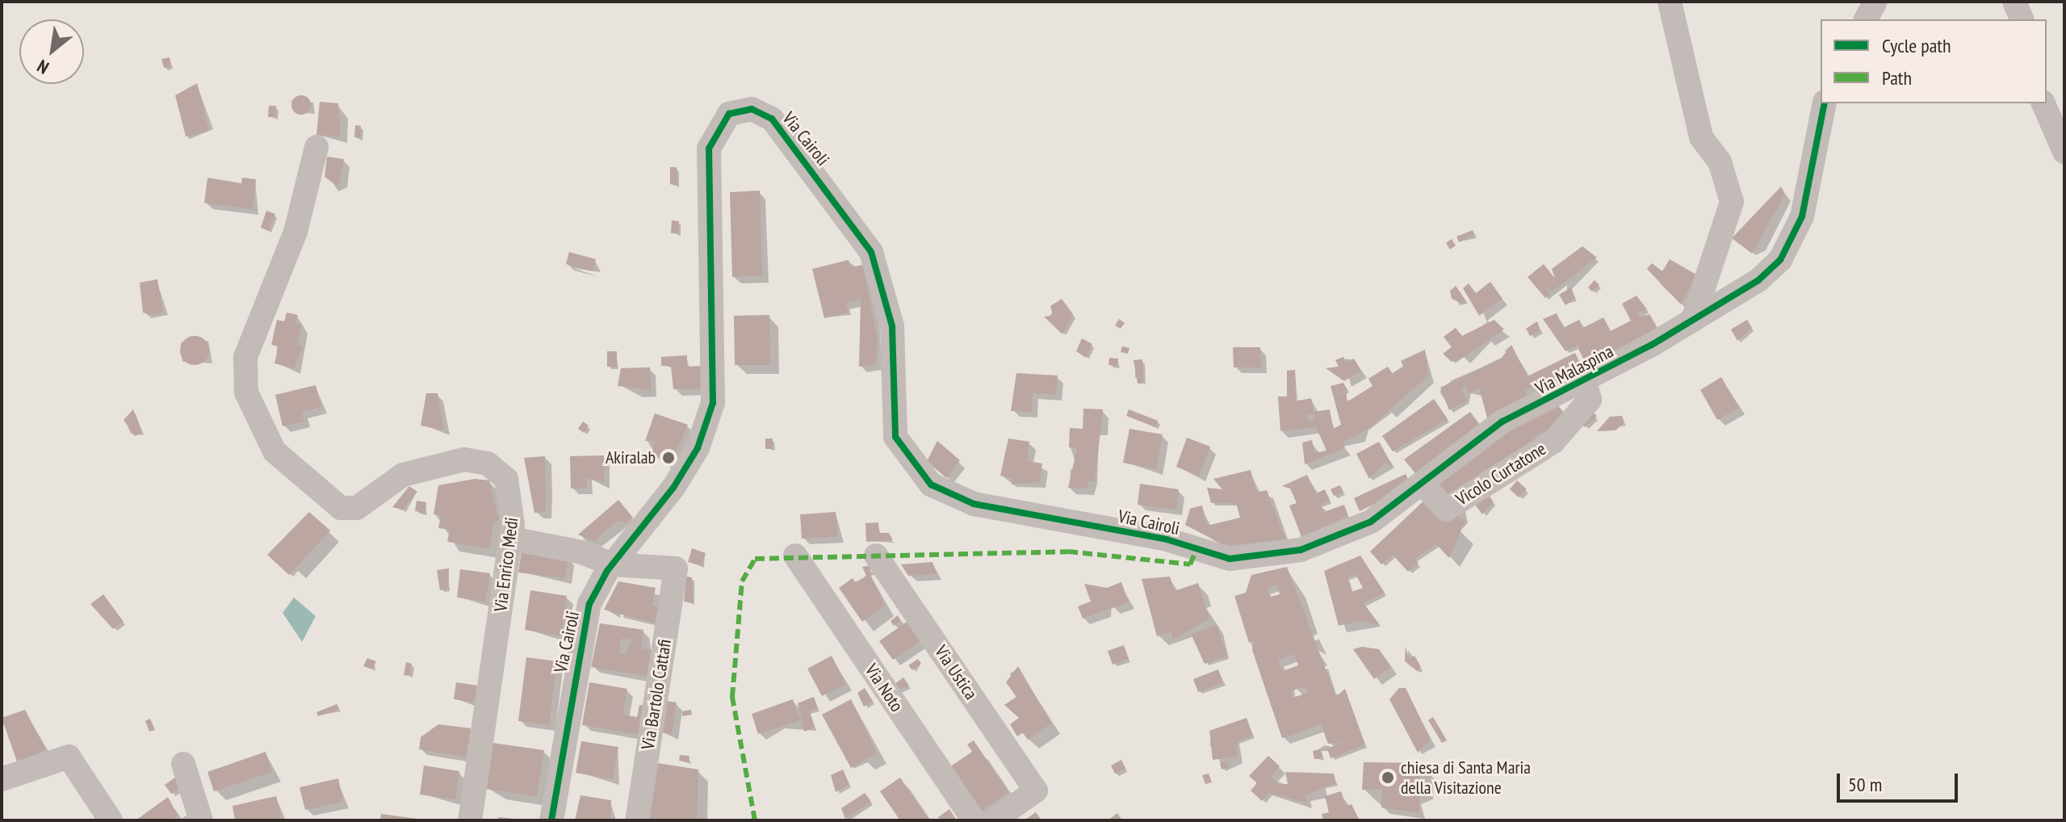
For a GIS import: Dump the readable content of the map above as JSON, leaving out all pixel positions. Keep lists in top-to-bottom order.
{
  "streets": {
    "street": [
      "Via Cairoli",
      "Via Malaspina",
      "Vicolo Curtatone",
      "Via Enrico Medi",
      "Via Ustica",
      "Via Noto",
      "Via Bartolo Cattafi"
    ]
  },
  "crossings": [
    ["Via Cairoli", "Via Malaspina"],
    ["Via Cairoli", "Via Bartolo Cattafi"],
    ["Via Malaspina", "Vicolo Curtatone"]
  ],
  "places": ["Akiralab", "chiesa di Santa Maria della Visitazione"],
  "legend": ["Cycle path", "Path"],
  "scale_bar": "50 m",
  "north": "bottom left"
}
